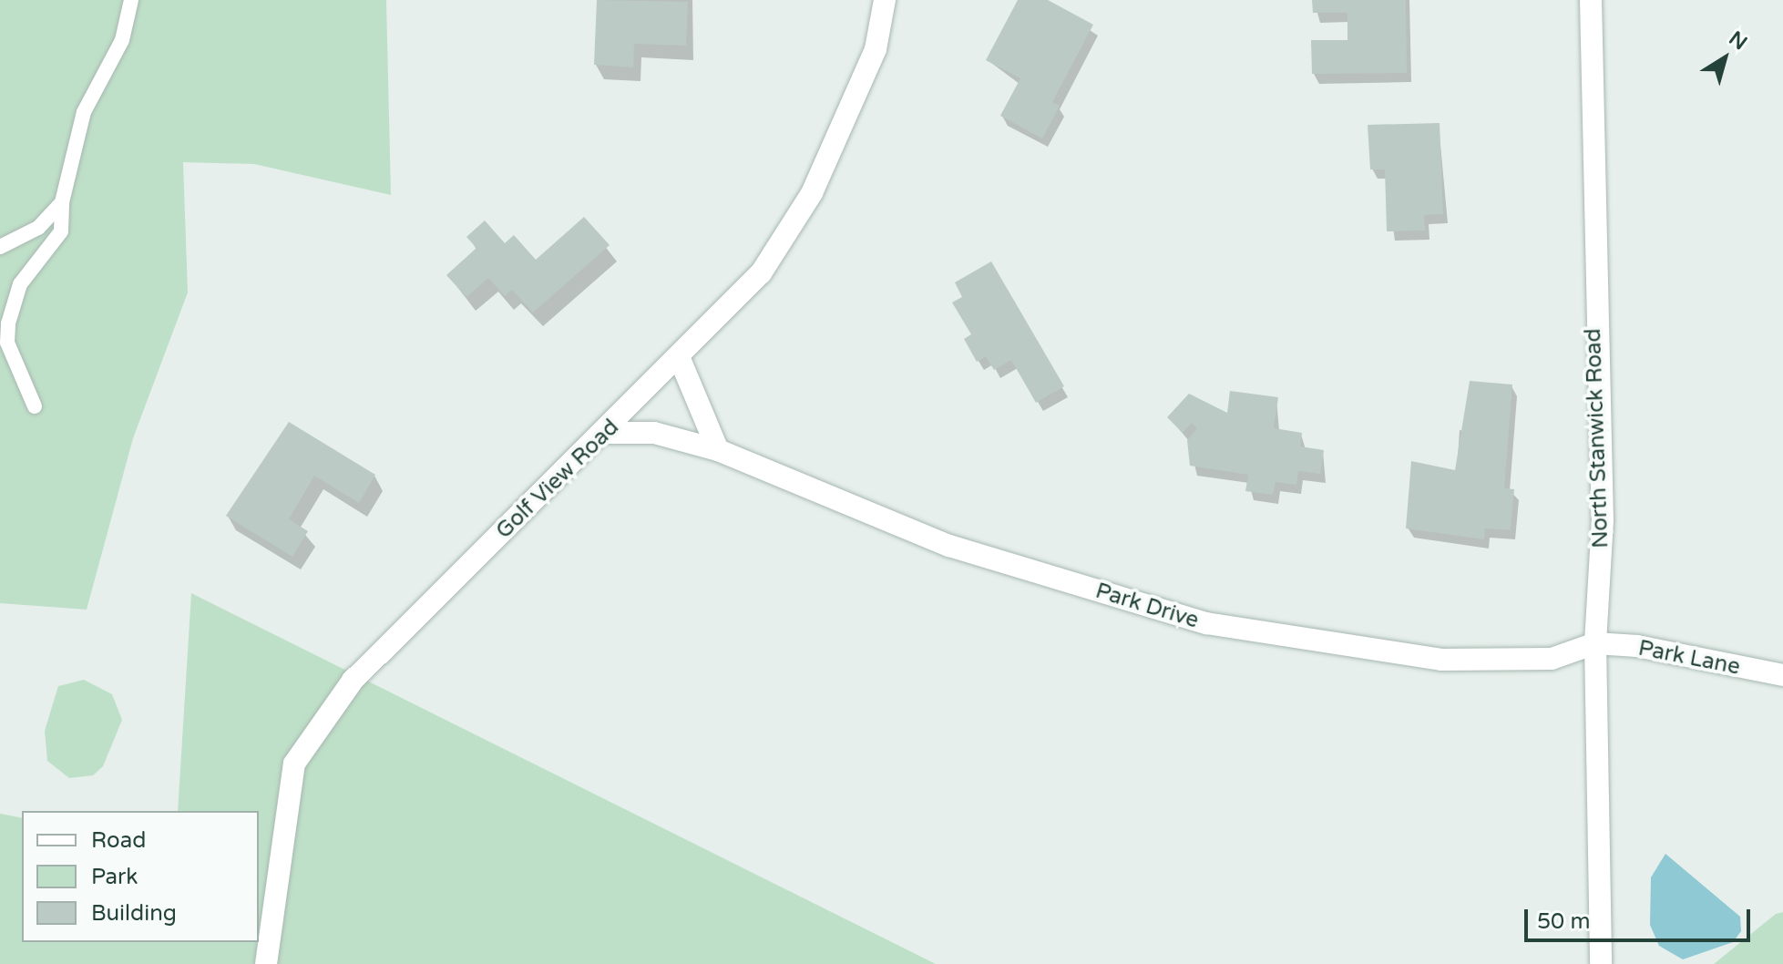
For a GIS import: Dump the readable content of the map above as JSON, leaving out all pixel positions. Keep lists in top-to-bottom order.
{
  "streets": {
    "street": [
      "North Stanwick Road",
      "Golf View Road",
      "Park Drive",
      "Park Lane"
    ]
  },
  "crossings": [
    ["North Stanwick Road", "Park Drive"],
    ["North Stanwick Road", "Park Lane"],
    ["Golf View Road", "Park Drive"],
    ["Park Drive", "Park Lane"]
  ],
  "legend": ["Road", "Park", "Building"],
  "scale_bar": "50 m",
  "north": "top right"
}
